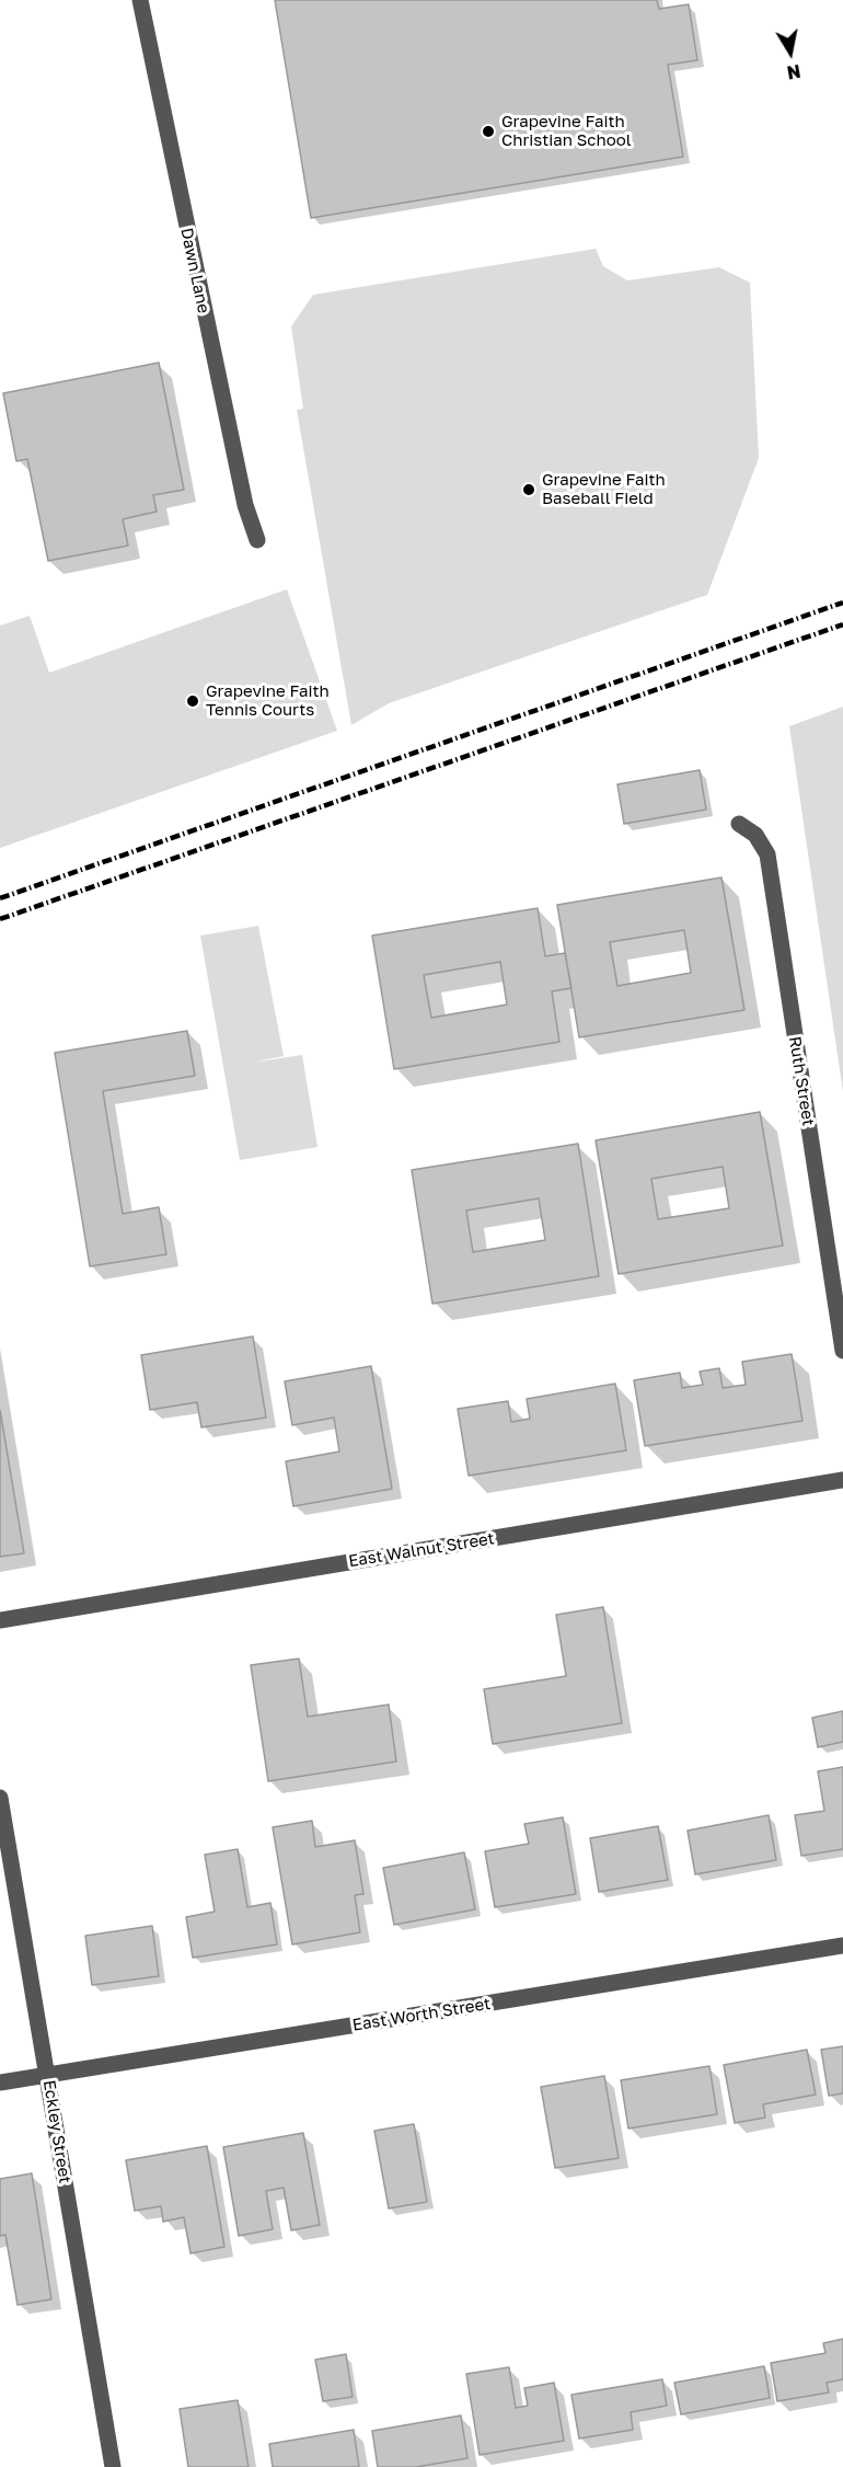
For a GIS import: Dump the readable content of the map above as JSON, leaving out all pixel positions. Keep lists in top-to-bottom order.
{
  "streets": {
    "street": [
      "Dawn Lane",
      "Ruth Street",
      "East Walnut Street",
      "East Worth Street",
      "Eckley Street"
    ]
  },
  "crossings": [
    ["East Worth Street", "Eckley Street"]
  ],
  "places": ["Grapevine Faith Christian School", "Grapevine Faith Baseball Field", "Grapevine Faith Tennis Courts"],
  "north": "bottom"
}
